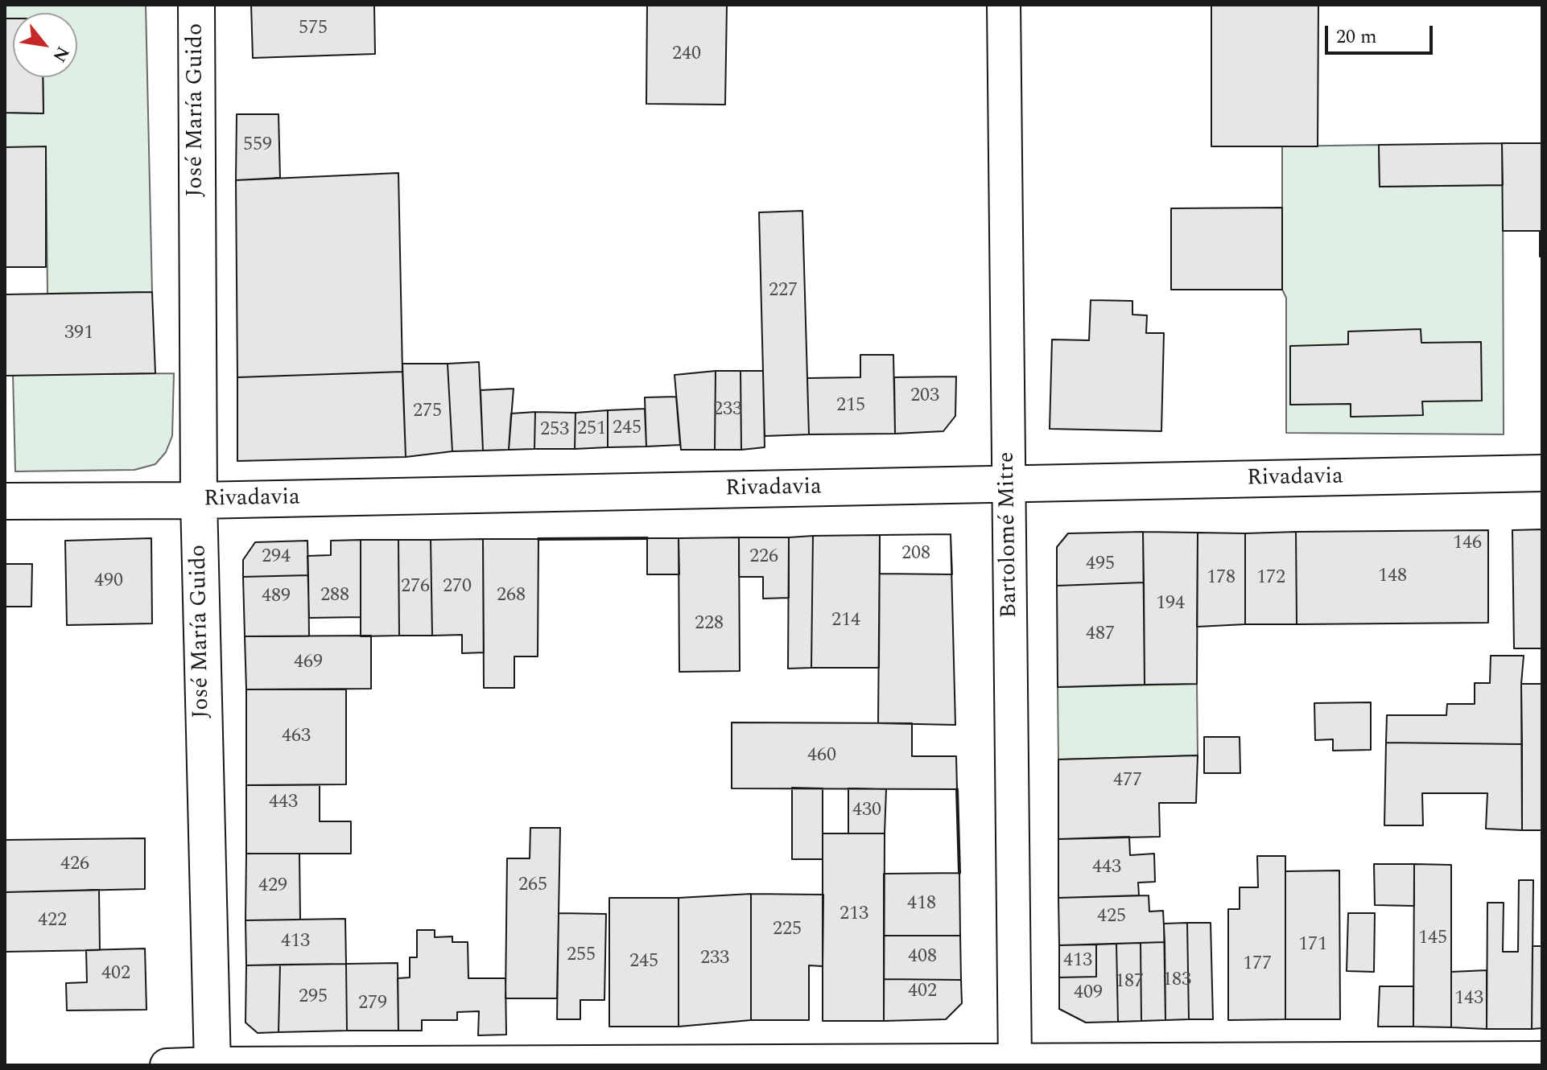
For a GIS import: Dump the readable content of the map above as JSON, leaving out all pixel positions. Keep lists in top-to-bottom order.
{
  "streets": {
    "main road": ["José María Guido", "Rivadavia"],
    "street": ["Bartolomé Mitre"]
  },
  "crossings": [
    ["José María Guido", "Rivadavia"],
    ["Rivadavia", "Bartolomé Mitre"]
  ],
  "house_numbers": [
    "575",
    "240",
    "559",
    "227",
    "391",
    "203",
    "215",
    "233",
    "275",
    "245",
    "251",
    "253",
    "146",
    "208",
    "294",
    "226",
    "495",
    "148",
    "178",
    "172",
    "490",
    "276",
    "270",
    "288",
    "268",
    "489",
    "194",
    "214",
    "228",
    "487",
    "469",
    "463",
    "460",
    "477",
    "443",
    "430",
    "426",
    "443",
    "265",
    "429",
    "418",
    "213",
    "425",
    "422",
    "225",
    "145",
    "413",
    "171",
    "255",
    "408",
    "233",
    "413",
    "245",
    "177",
    "402",
    "183",
    "187",
    "402",
    "409",
    "295",
    "143",
    "279"
  ],
  "scale_bar": "20 m",
  "north": "bottom right"
}
